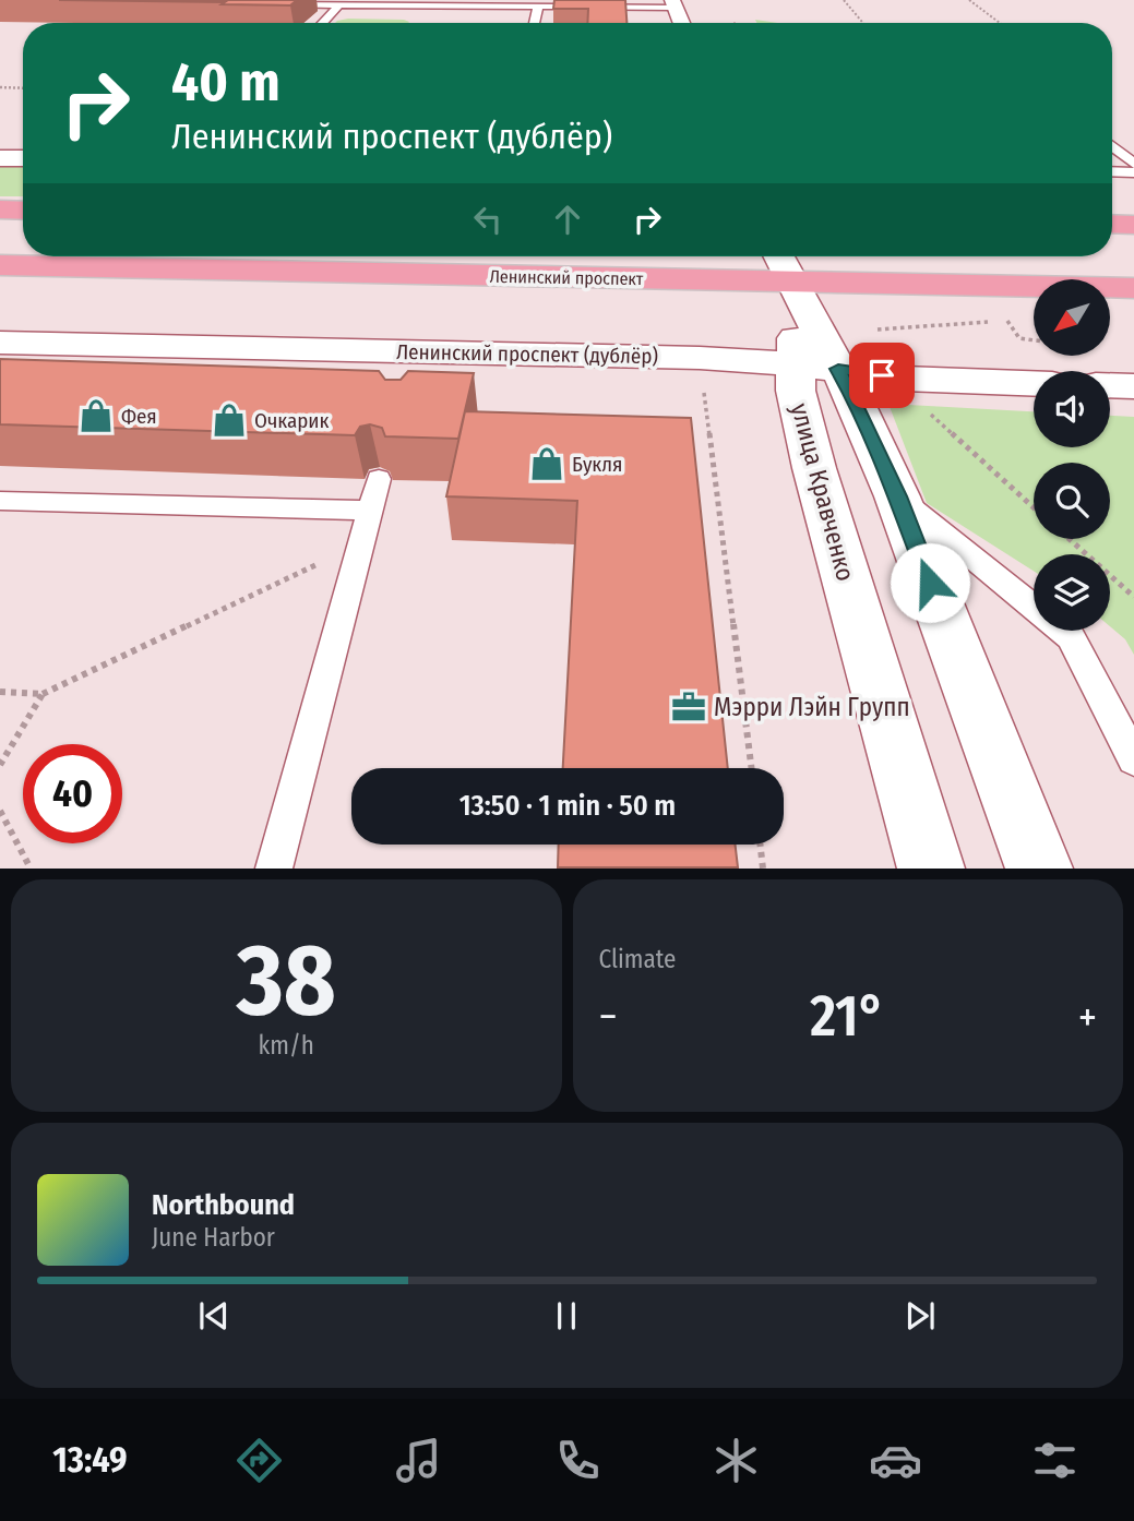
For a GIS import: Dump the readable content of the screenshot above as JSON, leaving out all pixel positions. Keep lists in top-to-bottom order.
{
  "streets": {
    "main road": ["Ленинский проспект"],
    "street": ["Ленинский проспект (дублёр)", "улица Кравченко"]
  },
  "crossings": [
    ["Ленинский проспект", "улица Кравченко"],
    ["Ленинский проспект (дублёр)", "улица Кравченко"]
  ],
  "places": {
    "shop": ["Фея", "Очкарик", "Букля"],
    "office": ["Мэрри Лэйн Групп"]
  },
  "north": "bottom left",
  "page": {
    "turn": ["40 m", "Ленинский проспект (дублёр)"],
    "limit": "40",
    "trip": "13:50 · 1 min · 50 m",
    "tile": [
      ["38", "km/h"],
      "Climate"
    ],
    "heat": ["−", "21°", "+"],
    "song": ["Northbound", "June Harbor"],
    "tabs": "13:49"
  }
}
